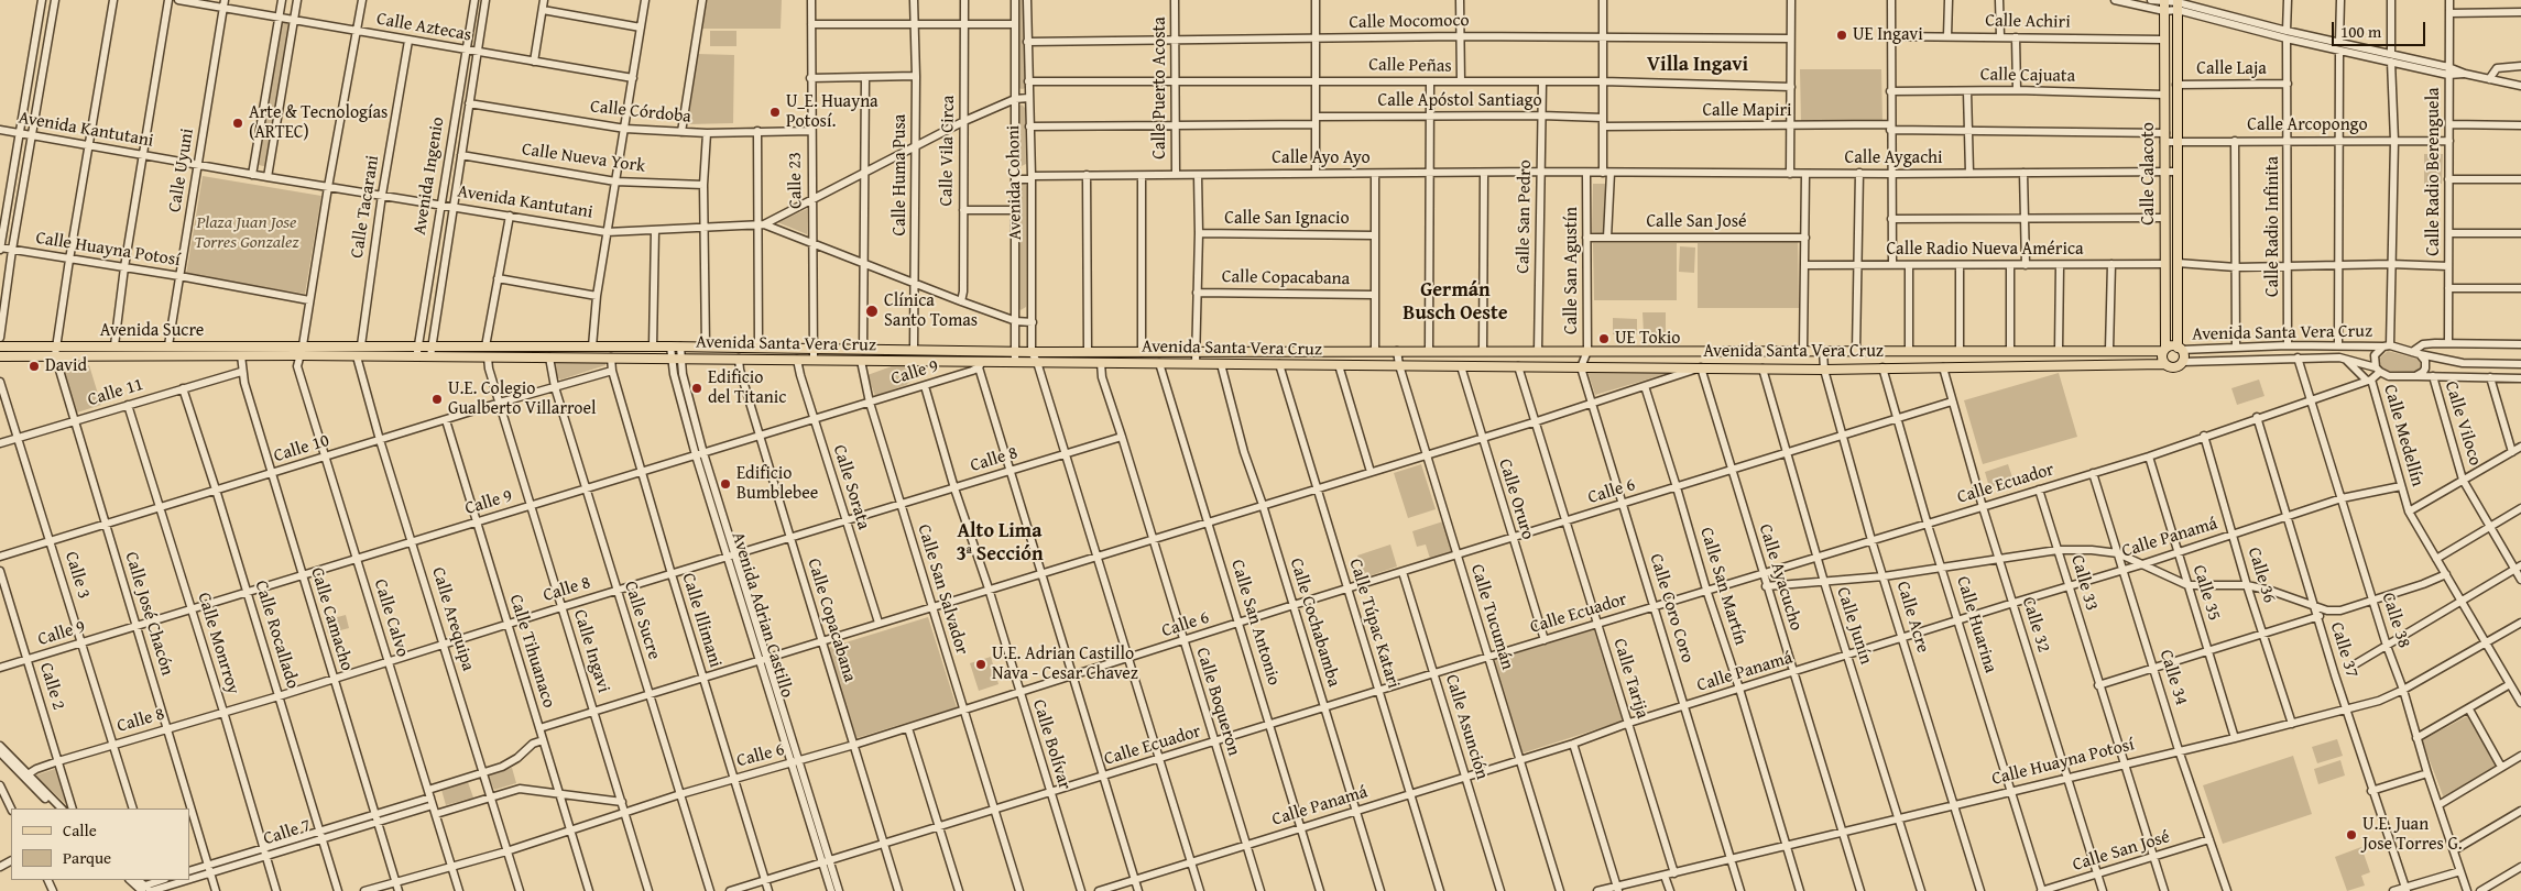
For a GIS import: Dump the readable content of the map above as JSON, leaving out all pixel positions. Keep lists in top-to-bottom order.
{
  "streets": {
    "main road": ["Calle Calacoto", "Avenida Sucre", "Avenida Santa Vera Cruz"],
    "street": [
      "Calle Mocomoco",
      "Calle Achiri",
      "Calle Aztecas",
      "Calle Peñas",
      "Calle Laja",
      "Calle Cajuata",
      "Calle Puerto Acosta",
      "Calle Apóstol Santiago",
      "Calle Mapiri",
      "Calle Córdoba",
      "Calle Arcopongo",
      "Avenida Kantutani",
      "Calle Vila Circa",
      "Calle Nueva York",
      "Calle Ayo Ayo",
      "Calle Aygachi",
      "Calle Uyuni",
      "Calle Radio Berenguela",
      "Calle Huma Pusa",
      "Avenida Ingenio",
      "Calle 23",
      "Avenida Cohoni",
      "Calle Tacarani",
      "Calle San Pedro",
      "Calle San Ignacio",
      "Calle San José",
      "Calle Radio Infinita",
      "Calle Huayna Potosí",
      "Calle Radio Nueva América",
      "Calle San Agustín",
      "Calle Copacabana",
      "Calle 9",
      "Calle 11",
      "Calle Viloco",
      "Calle Medellín",
      "Calle 10",
      "Calle 8",
      "Calle Ecuador",
      "Calle Sorata",
      "Calle 6",
      "Calle Oruro",
      "Calle Panamá",
      "Calle 3",
      "Calle 36",
      "Calle Ayacucho",
      "Calle 33",
      "Calle San Martín",
      "Calle San Salvador",
      "Calle 35",
      "Calle Coro Coro",
      "Calle José Chacón",
      "Avenida Adrian Castillo",
      "Calle Tucumán",
      "Calle Acre",
      "Calle Calvo",
      "Calle Camacho",
      "Calle Arequipa",
      "Calle Sucre",
      "Calle Illimani",
      "Calle 38",
      "Calle San Antonio",
      "Calle Cochabamba",
      "Calle Túpac Katari",
      "Calle Huarina",
      "Calle 32",
      "Calle Junín",
      "Calle Rocallado",
      "Calle Monrroy",
      "Calle 37",
      "Calle Tihuanaco",
      "Calle Ingavi",
      "Calle 34",
      "Calle Tarija",
      "Calle 2",
      "Calle Boqueron",
      "Calle Asunción",
      "Calle Bolívar",
      "Calle 7"
    ]
  },
  "crossings": [
    ["Calle Mocomoco", "Calle Puerto Acosta"],
    ["Calle Mocomoco", "Avenida Cohoni"],
    ["Calle Mocomoco", "Calle San Agustín"],
    ["Calle Achiri", "Calle Calacoto"],
    ["Calle Aztecas", "Calle Uyuni"],
    ["Calle Aztecas", "Avenida Ingenio"],
    ["Calle Aztecas", "Calle Tacarani"],
    ["Calle Aztecas", "Calle Calvo"],
    ["Calle Peñas", "Calle Puerto Acosta"],
    ["Calle Peñas", "Avenida Cohoni"],
    ["Calle Peñas", "Calle San Pedro"],
    ["Calle Peñas", "Calle San Agustín"],
    ["Calle Laja", "Calle Calacoto"],
    ["Calle Laja", "Calle Radio Infinita"],
    ["Calle Cajuata", "Calle Calacoto"],
    ["Calle Puerto Acosta", "Calle Apóstol Santiago"],
    ["Calle Puerto Acosta", "Calle Ayo Ayo"],
    ["Calle Apóstol Santiago", "Avenida Cohoni"],
    ["Calle Apóstol Santiago", "Calle San Pedro"],
    ["Calle Apóstol Santiago", "Calle San Agustín"],
    ["Calle Mapiri", "Calle Arcopongo"],
    ["Calle Mapiri", "Calle Calacoto"],
    ["Calle Mapiri", "Calle San Agustín"],
    ["Calle Córdoba", "Avenida Ingenio"],
    ["Calle Córdoba", "Calle 23"],
    ["Calle Arcopongo", "Calle Radio Berenguela"],
    ["Calle Arcopongo", "Calle Calacoto"],
    ["Calle Arcopongo", "Calle Radio Infinita"],
    ["Avenida Kantutani", "Calle Vila Circa"],
    ["Avenida Kantutani", "Calle Uyuni"],
    ["Avenida Kantutani", "Calle Huma Pusa"],
    ["Avenida Kantutani", "Avenida Ingenio"],
    ["Avenida Kantutani", "Calle 23"],
    ["Avenida Kantutani", "Avenida Cohoni"],
    ["Avenida Kantutani", "Calle Tacarani"],
    ["Avenida Kantutani", "Calle Calvo"],
    ["Calle Nueva York", "Avenida Ingenio"],
    ["Calle Ayo Ayo", "Calle Aygachi"],
    ["Calle Ayo Ayo", "Avenida Cohoni"],
    ["Calle Ayo Ayo", "Calle San Pedro"],
    ["Calle Ayo Ayo", "Calle San Agustín"],
    ["Calle Aygachi", "Calle Calacoto"],
    ["Calle Aygachi", "Calle San Agustín"],
    ["Calle Uyuni", "Calle Huayna Potosí"],
    ["Calle Uyuni", "Avenida Sucre"],
    ["Calle Calacoto", "Calle Radio Nueva América"],
    ["Calle Calacoto", "Avenida Santa Vera Cruz"],
    ["Calle Huma Pusa", "Avenida Santa Vera Cruz"],
    ["Avenida Ingenio", "Avenida Santa Vera Cruz"],
    ["Calle 23", "Avenida Santa Vera Cruz"],
    ["Avenida Cohoni", "Avenida Santa Vera Cruz"],
    ["Calle Tacarani", "Avenida Santa Vera Cruz"],
    ["Calle San Pedro", "Avenida Santa Vera Cruz"],
    ["Calle San José", "Calle San Agustín"],
    ["Calle San José", "Calle Huarina"],
    ["Calle San José", "Calle 32"],
    ["Calle San José", "Calle 34"],
    ["Calle Radio Infinita", "Avenida Santa Vera Cruz"],
    ["Calle Huayna Potosí", "Calle Medellín"],
    ["Calle Huayna Potosí", "Calle 36"],
    ["Calle Huayna Potosí", "Calle Ayacucho"],
    ["Calle Huayna Potosí", "Calle 33"],
    ["Calle Huayna Potosí", "Calle San Martín"],
    ["Calle Huayna Potosí", "Calle 35"],
    ["Calle Huayna Potosí", "Calle Coro Coro"],
    ["Calle Huayna Potosí", "Calle Acre"],
    ["Calle Huayna Potosí", "Calle Calvo"],
    ["Calle Huayna Potosí", "Calle 38"],
    ["Calle Huayna Potosí", "Calle Huarina"],
    ["Calle Huayna Potosí", "Calle 32"],
    ["Calle Huayna Potosí", "Calle Junín"],
    ["Calle Huayna Potosí", "Calle 37"],
    ["Calle Huayna Potosí", "Calle 34"],
    ["Calle Huayna Potosí", "Calle Tarija"],
    ["Calle San Agustín", "Avenida Santa Vera Cruz"],
    ["Calle San Agustín", "Calle Coro Coro"],
    ["Calle Copacabana", "Avenida Santa Vera Cruz"],
    ["Calle Copacabana", "Calle 9"],
    ["Calle Copacabana", "Calle 8"],
    ["Calle Copacabana", "Calle Ecuador"],
    ["Calle Copacabana", "Calle 6"],
    ["Avenida Sucre", "Avenida Santa Vera Cruz"],
    ["Avenida Sucre", "Calle José Chacón"],
    ["Avenida Sucre", "Calle Calvo"],
    ["Avenida Sucre", "Calle Camacho"],
    ["Avenida Santa Vera Cruz", "Calle 9"],
    ["Avenida Santa Vera Cruz", "Calle Medellín"],
    ["Avenida Santa Vera Cruz", "Calle Sorata"],
    ["Avenida Santa Vera Cruz", "Calle Oruro"],
    ["Avenida Santa Vera Cruz", "Calle Ayacucho"],
    ["Avenida Santa Vera Cruz", "Calle San Salvador"],
    ["Avenida Santa Vera Cruz", "Calle Coro Coro"],
    ["Avenida Santa Vera Cruz", "Avenida Adrian Castillo"],
    ["Avenida Santa Vera Cruz", "Calle Tucumán"],
    ["Avenida Santa Vera Cruz", "Calle Acre"],
    ["Avenida Santa Vera Cruz", "Calle Calvo"],
    ["Avenida Santa Vera Cruz", "Calle Arequipa"],
    ["Avenida Santa Vera Cruz", "Calle Sucre"],
    ["Avenida Santa Vera Cruz", "Calle Illimani"],
    ["Avenida Santa Vera Cruz", "Calle 38"],
    ["Avenida Santa Vera Cruz", "Calle San Antonio"],
    ["Avenida Santa Vera Cruz", "Calle Cochabamba"],
    ["Avenida Santa Vera Cruz", "Calle Túpac Katari"],
    ["Avenida Santa Vera Cruz", "Calle Huarina"],
    ["Avenida Santa Vera Cruz", "Calle 32"],
    ["Avenida Santa Vera Cruz", "Calle Junín"],
    ["Avenida Santa Vera Cruz", "Calle Ingavi"],
    ["Avenida Santa Vera Cruz", "Calle Tarija"],
    ["Avenida Santa Vera Cruz", "Calle Boqueron"],
    ["Calle 9", "Calle Sorata"],
    ["Calle 9", "Calle 3"],
    ["Calle 9", "Calle San Salvador"],
    ["Calle 9", "Calle José Chacón"],
    ["Calle 9", "Avenida Adrian Castillo"],
    ["Calle 9", "Calle Calvo"],
    ["Calle 9", "Calle Camacho"],
    ["Calle 9", "Calle Arequipa"],
    ["Calle 9", "Calle Sucre"],
    ["Calle 9", "Calle Illimani"],
    ["Calle 9", "Calle Rocallado"],
    ["Calle 9", "Calle Monrroy"],
    ["Calle 9", "Calle Tihuanaco"],
    ["Calle 9", "Calle Ingavi"],
    ["Calle 9", "Calle 2"],
    ["Calle 9", "Calle Bolívar"],
    ["Calle 11", "Calle 3"],
    ["Calle 11", "Calle José Chacón"],
    ["Calle 11", "Calle Camacho"],
    ["Calle 11", "Calle Rocallado"],
    ["Calle 11", "Calle Monrroy"],
    ["Calle Medellín", "Calle Ecuador"],
    ["Calle Medellín", "Calle Panamá"],
    ["Calle 10", "Calle 3"],
    ["Calle 10", "Calle José Chacón"],
    ["Calle 10", "Calle Calvo"],
    ["Calle 10", "Calle Camacho"],
    ["Calle 10", "Calle Arequipa"],
    ["Calle 10", "Calle Sucre"],
    ["Calle 10", "Calle Illimani"],
    ["Calle 10", "Calle Rocallado"],
    ["Calle 10", "Calle Monrroy"],
    ["Calle 10", "Calle Tihuanaco"],
    ["Calle 10", "Calle Ingavi"],
    ["Calle 8", "Calle Sorata"],
    ["Calle 8", "Calle 3"],
    ["Calle 8", "Calle San Salvador"],
    ["Calle 8", "Calle José Chacón"],
    ["Calle 8", "Avenida Adrian Castillo"],
    ["Calle 8", "Calle Calvo"],
    ["Calle 8", "Calle Camacho"],
    ["Calle 8", "Calle Arequipa"],
    ["Calle 8", "Calle Sucre"],
    ["Calle 8", "Calle Illimani"],
    ["Calle 8", "Calle Rocallado"],
    ["Calle 8", "Calle Monrroy"],
    ["Calle 8", "Calle Tihuanaco"],
    ["Calle 8", "Calle Ingavi"],
    ["Calle 8", "Calle 2"],
    ["Calle 8", "Calle Boqueron"],
    ["Calle 8", "Calle Bolívar"],
    ["Calle Ecuador", "Calle Oruro"],
    ["Calle Ecuador", "Calle 36"],
    ["Calle Ecuador", "Calle Ayacucho"],
    ["Calle Ecuador", "Calle 33"],
    ["Calle Ecuador", "Calle San Martín"],
    ["Calle Ecuador", "Calle San Salvador"],
    ["Calle Ecuador", "Calle 35"],
    ["Calle Ecuador", "Calle Coro Coro"],
    ["Calle Ecuador", "Avenida Adrian Castillo"],
    ["Calle Ecuador", "Calle Tucumán"],
    ["Calle Ecuador", "Calle Acre"],
    ["Calle Ecuador", "Calle Illimani"],
    ["Calle Ecuador", "Calle 38"],
    ["Calle Ecuador", "Calle San Antonio"],
    ["Calle Ecuador", "Calle Cochabamba"],
    ["Calle Ecuador", "Calle Túpac Katari"],
    ["Calle Ecuador", "Calle Huarina"],
    ["Calle Ecuador", "Calle 32"],
    ["Calle Ecuador", "Calle Junín"],
    ["Calle Ecuador", "Calle 37"],
    ["Calle Ecuador", "Calle 34"],
    ["Calle Ecuador", "Calle Tarija"],
    ["Calle Ecuador", "Calle Boqueron"],
    ["Calle Ecuador", "Calle Asunción"],
    ["Calle Ecuador", "Calle Bolívar"],
    ["Calle 6", "Calle Oruro"],
    ["Calle 6", "Calle Ayacucho"],
    ["Calle 6", "Calle San Martín"],
    ["Calle 6", "Calle San Salvador"],
    ["Calle 6", "Calle Coro Coro"],
    ["Calle 6", "Avenida Adrian Castillo"],
    ["Calle 6", "Calle Tucumán"],
    ["Calle 6", "Calle Acre"],
    ["Calle 6", "Calle Calvo"],
    ["Calle 6", "Calle Camacho"],
    ["Calle 6", "Calle Arequipa"],
    ["Calle 6", "Calle Sucre"],
    ["Calle 6", "Calle Illimani"],
    ["Calle 6", "Calle San Antonio"],
    ["Calle 6", "Calle Cochabamba"],
    ["Calle 6", "Calle Túpac Katari"],
    ["Calle 6", "Calle Huarina"],
    ["Calle 6", "Calle 32"],
    ["Calle 6", "Calle Junín"],
    ["Calle 6", "Calle Tihuanaco"],
    ["Calle 6", "Calle Ingavi"],
    ["Calle 6", "Calle Tarija"],
    ["Calle 6", "Calle Boqueron"],
    ["Calle 6", "Calle Asunción"],
    ["Calle 6", "Calle Bolívar"],
    ["Calle Panamá", "Calle 36"],
    ["Calle Panamá", "Calle Ayacucho"],
    ["Calle Panamá", "Calle 33"],
    ["Calle Panamá", "Calle San Martín"],
    ["Calle Panamá", "Calle 35"],
    ["Calle Panamá", "Calle Coro Coro"],
    ["Calle Panamá", "Calle Tucumán"],
    ["Calle Panamá", "Calle Acre"],
    ["Calle Panamá", "Calle 38"],
    ["Calle Panamá", "Calle San Antonio"],
    ["Calle Panamá", "Calle Cochabamba"],
    ["Calle Panamá", "Calle Túpac Katari"],
    ["Calle Panamá", "Calle Huarina"],
    ["Calle Panamá", "Calle 32"],
    ["Calle Panamá", "Calle Junín"],
    ["Calle Panamá", "Calle 37"],
    ["Calle Panamá", "Calle 34"],
    ["Calle Panamá", "Calle Tarija"],
    ["Calle Panamá", "Calle Boqueron"],
    ["Calle Panamá", "Calle Asunción"],
    ["Calle José Chacón", "Calle 7"],
    ["Calle Calvo", "Calle 7"],
    ["Calle Camacho", "Calle 7"],
    ["Calle Arequipa", "Calle 7"],
    ["Calle Rocallado", "Calle 7"],
    ["Calle Monrroy", "Calle 7"],
    ["Calle Tihuanaco", "Calle 7"]
  ],
  "districts": ["Villa Ingavi", "Germán Busch Oeste", "Alto Lima 3ª Sección"],
  "parks": ["Plaza Juan Jose Torres Gonzalez"],
  "places": [
    "UE Ingavi",
    "U_E. Huayna Potosí.",
    "Arte & Tecnologías (ARTEC)",
    "Clínica Santo Tomas",
    "UE Tokio",
    "David",
    "Edificio del Titanic",
    "U.E. Colegio Gualberto Villarroel",
    "Edificio Bumblebee",
    "U.E. Adrian Castillo Nava - Cesar Chavez",
    "U.E. Juan Jose Torres G."
  ],
  "legend": ["Calle", "Parque"],
  "scale_bar": "100 m"
}
